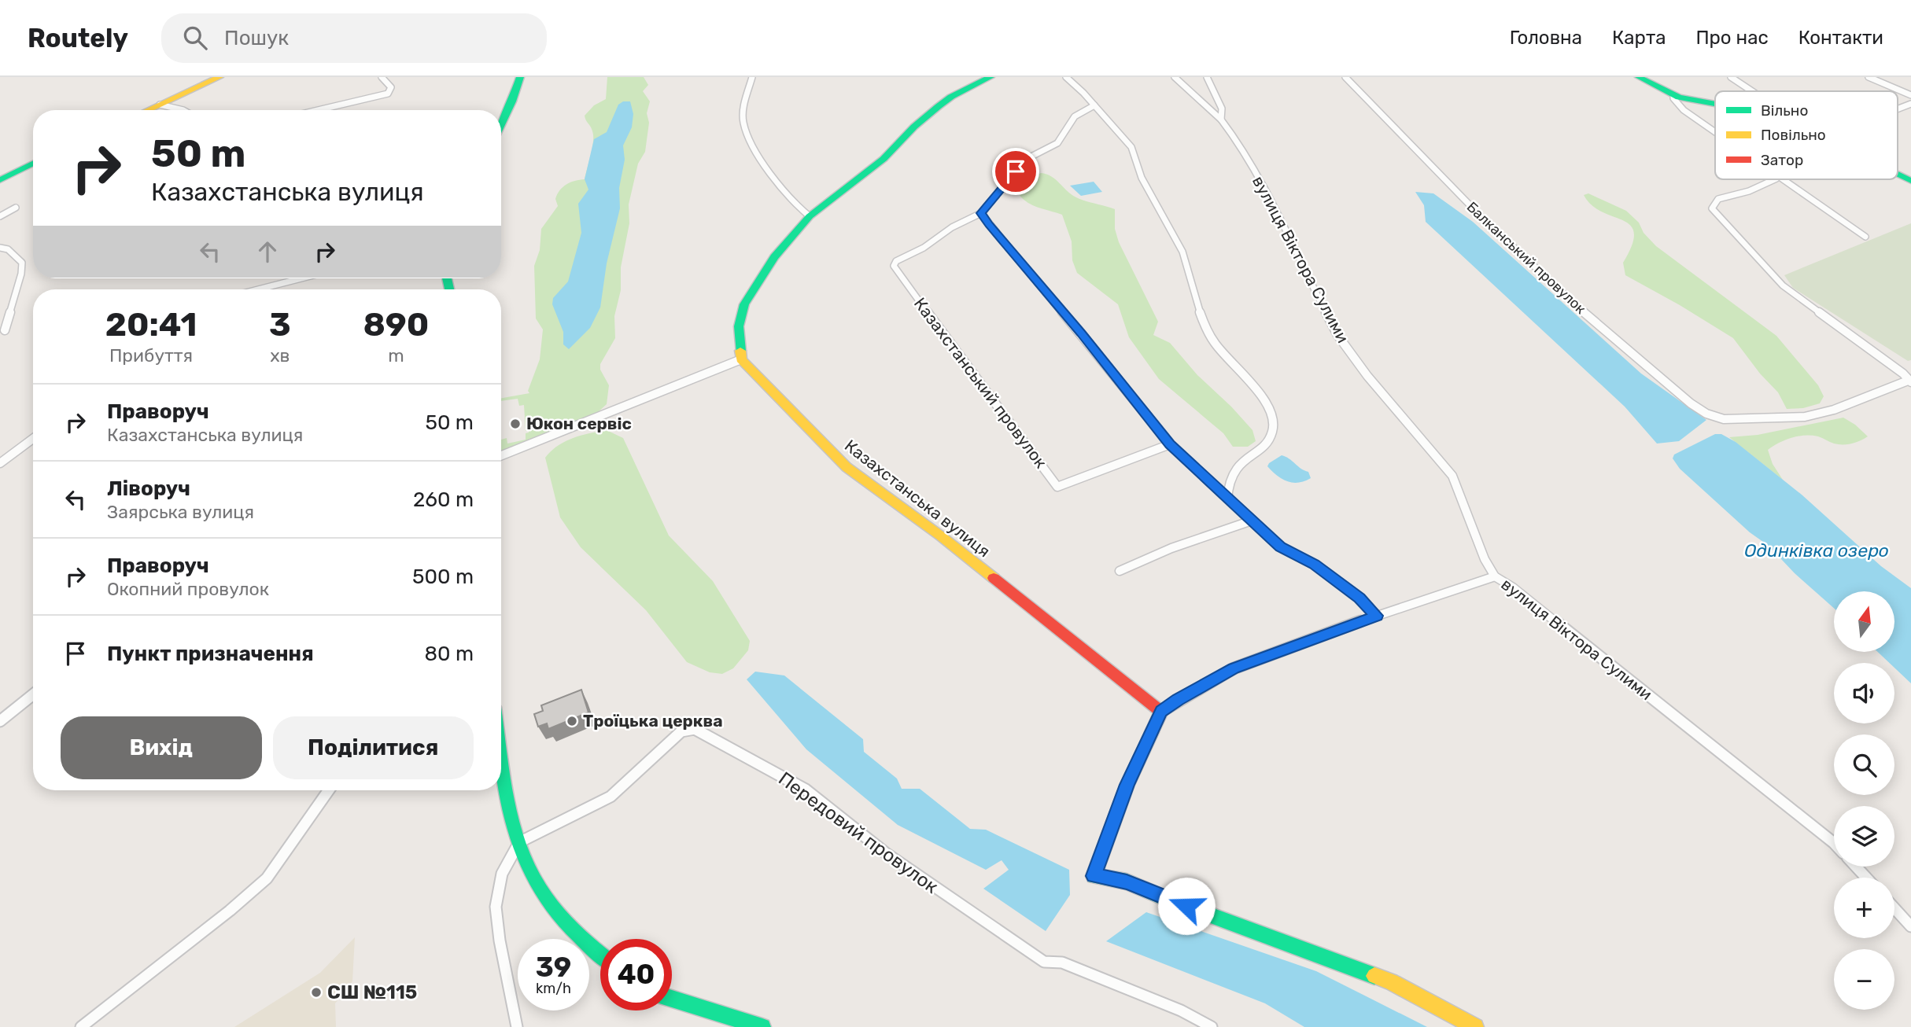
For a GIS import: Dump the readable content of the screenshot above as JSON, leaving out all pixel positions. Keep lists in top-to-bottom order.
{
  "streets": {
    "street": [
      "Балканський провулок",
      "вулиця Віктора Сулими",
      "Казахстанський провулок",
      "Казахстанська вулиця",
      "Передовий провулок"
    ]
  },
  "water": ["Одинківка озеро"],
  "places": ["Юкон сервіс", "Троїцька церква", "СШ №115"],
  "legend": ["Вільно", "Повільно", "Затор"],
  "north": "top",
  "page": {
    "header": "Routely",
    "search": "Пошук",
    "nav": [
      "Головна",
      "Карта",
      "Про нас",
      "Контакти"
    ],
    "turn": ["50 m", "Казахстанська вулиця"],
    "eta": [
      "20:41",
      "Прибуття",
      "3",
      "хв",
      "890",
      "m"
    ],
    "list": [
      {
        "name": "Праворуч",
        "note": "Казахстанська вулиця",
        "value": "50 m"
      },
      {
        "name": "Ліворуч",
        "note": "Заярська вулиця",
        "value": "260 m"
      },
      {
        "name": "Праворуч",
        "note": "Окопний провулок",
        "value": "500 m"
      },
      {
        "name": "Пункт призначення",
        "value": "80 m"
      }
    ],
    "map_buttons": ["+", "−"],
    "buttons": ["Вихід", "Поділитися"],
    "speed": "39 km/h",
    "limit": "40"
  }
}
